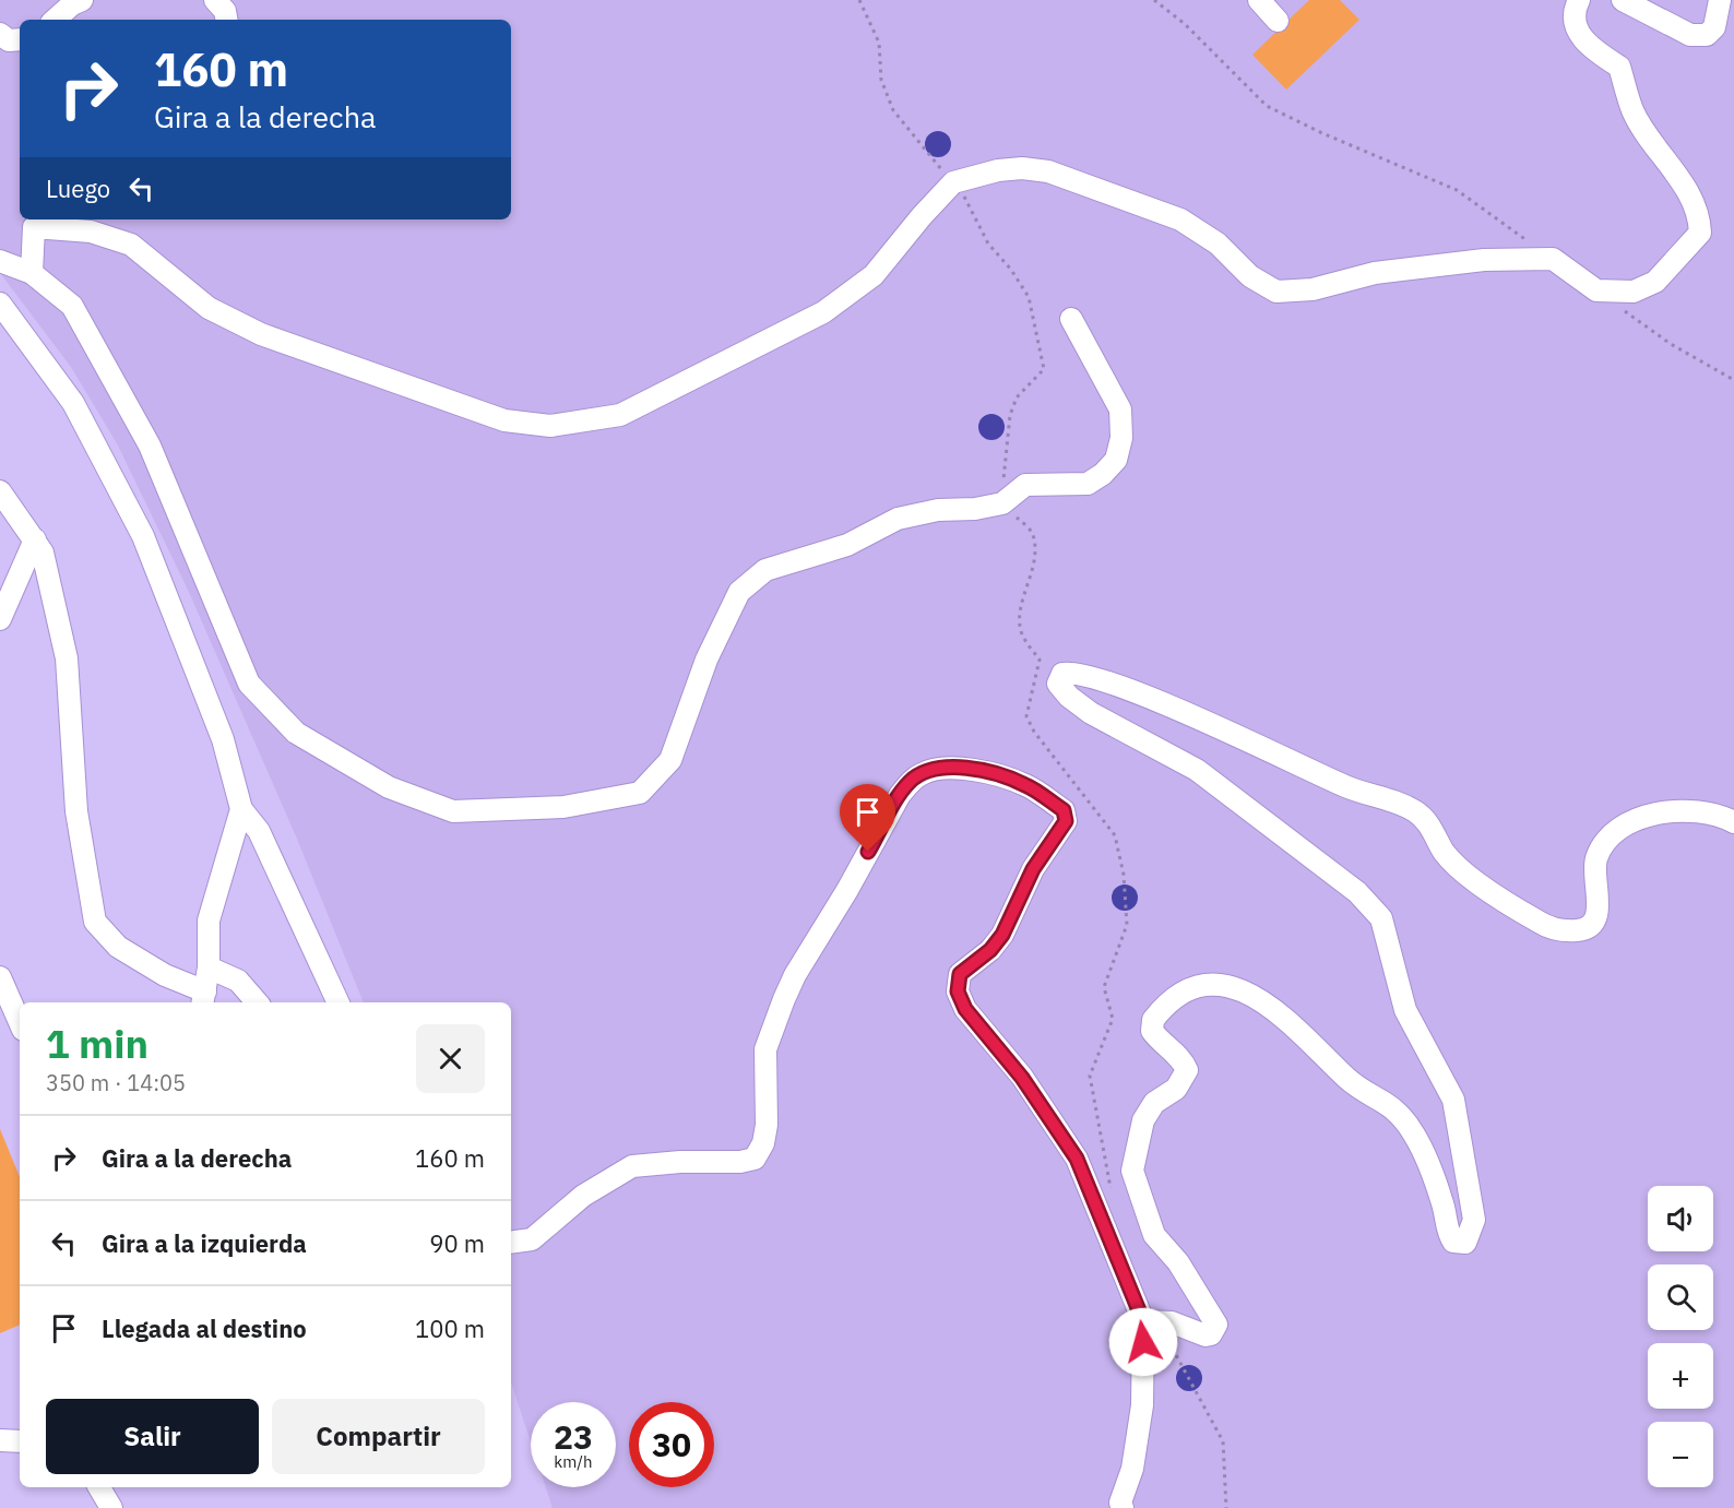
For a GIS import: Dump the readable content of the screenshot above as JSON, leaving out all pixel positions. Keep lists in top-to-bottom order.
{
  "page": {
    "turn": ["160 m", "Gira a la derecha"],
    "then": "Luego",
    "heading": ["1 min", "350 m · 14:05"],
    "list": [
      {
        "name": "Gira a la derecha",
        "value": "160 m"
      },
      {
        "name": "Gira a la izquierda",
        "value": "90 m"
      },
      {
        "name": "Llegada al destino",
        "value": "100 m"
      }
    ],
    "map_buttons": ["+", "−"],
    "buttons": ["Salir", "Compartir"],
    "speed": "23 km/h",
    "limit": "30"
  }
}
